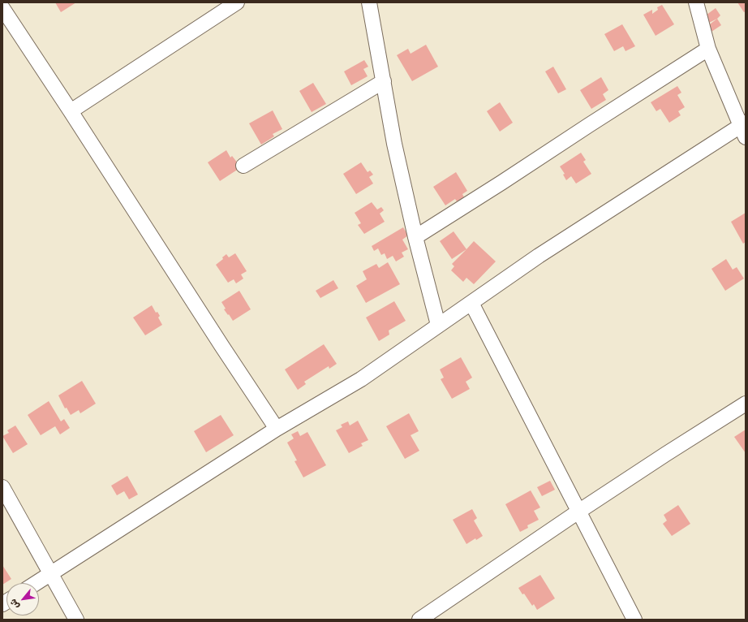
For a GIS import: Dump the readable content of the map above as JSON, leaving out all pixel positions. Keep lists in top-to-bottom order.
{
  "north": "bottom left"
}
